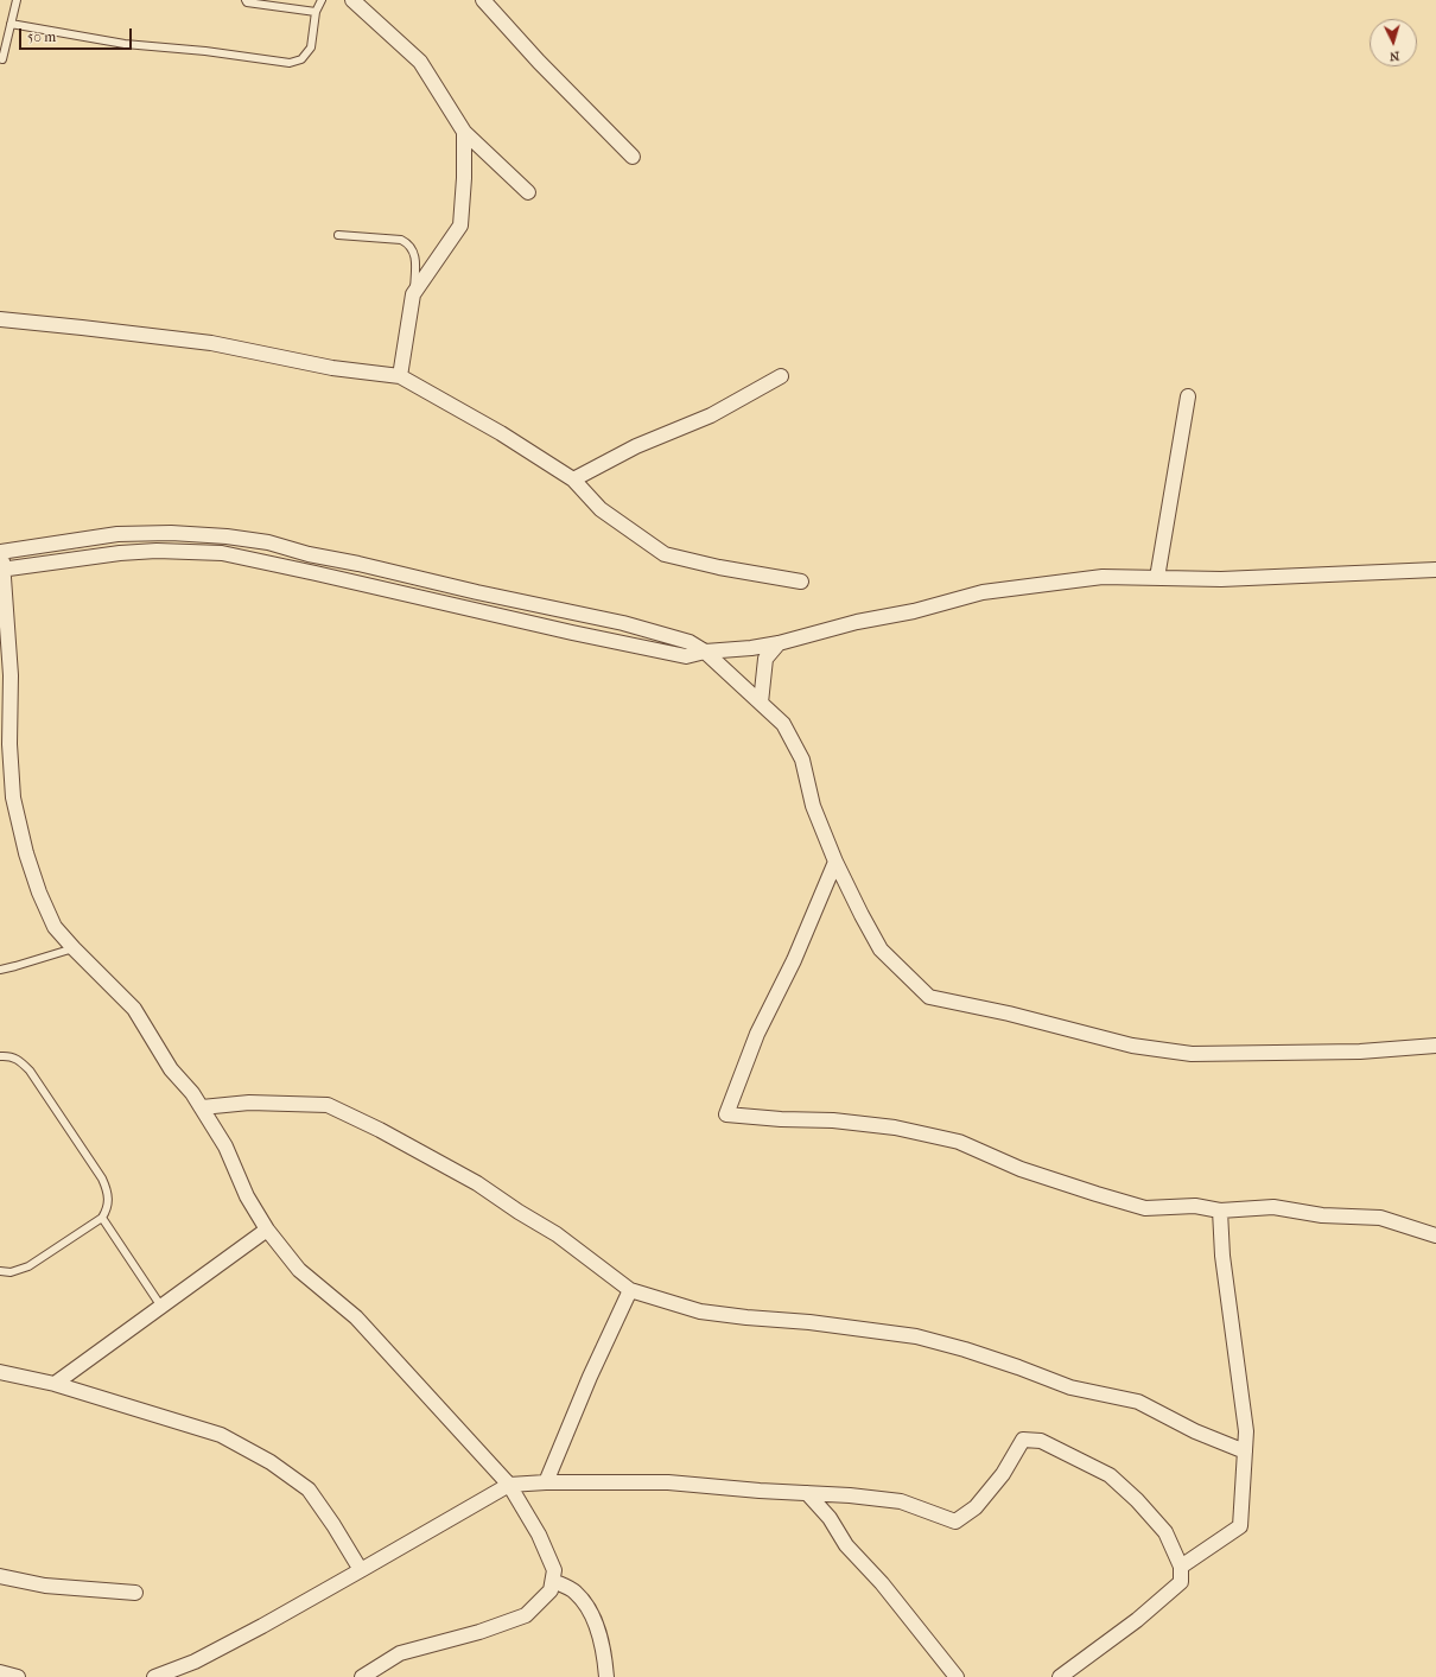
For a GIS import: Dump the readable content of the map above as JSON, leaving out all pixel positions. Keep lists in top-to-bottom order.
{
  "scale_bar": "50 m",
  "north": "bottom"
}
